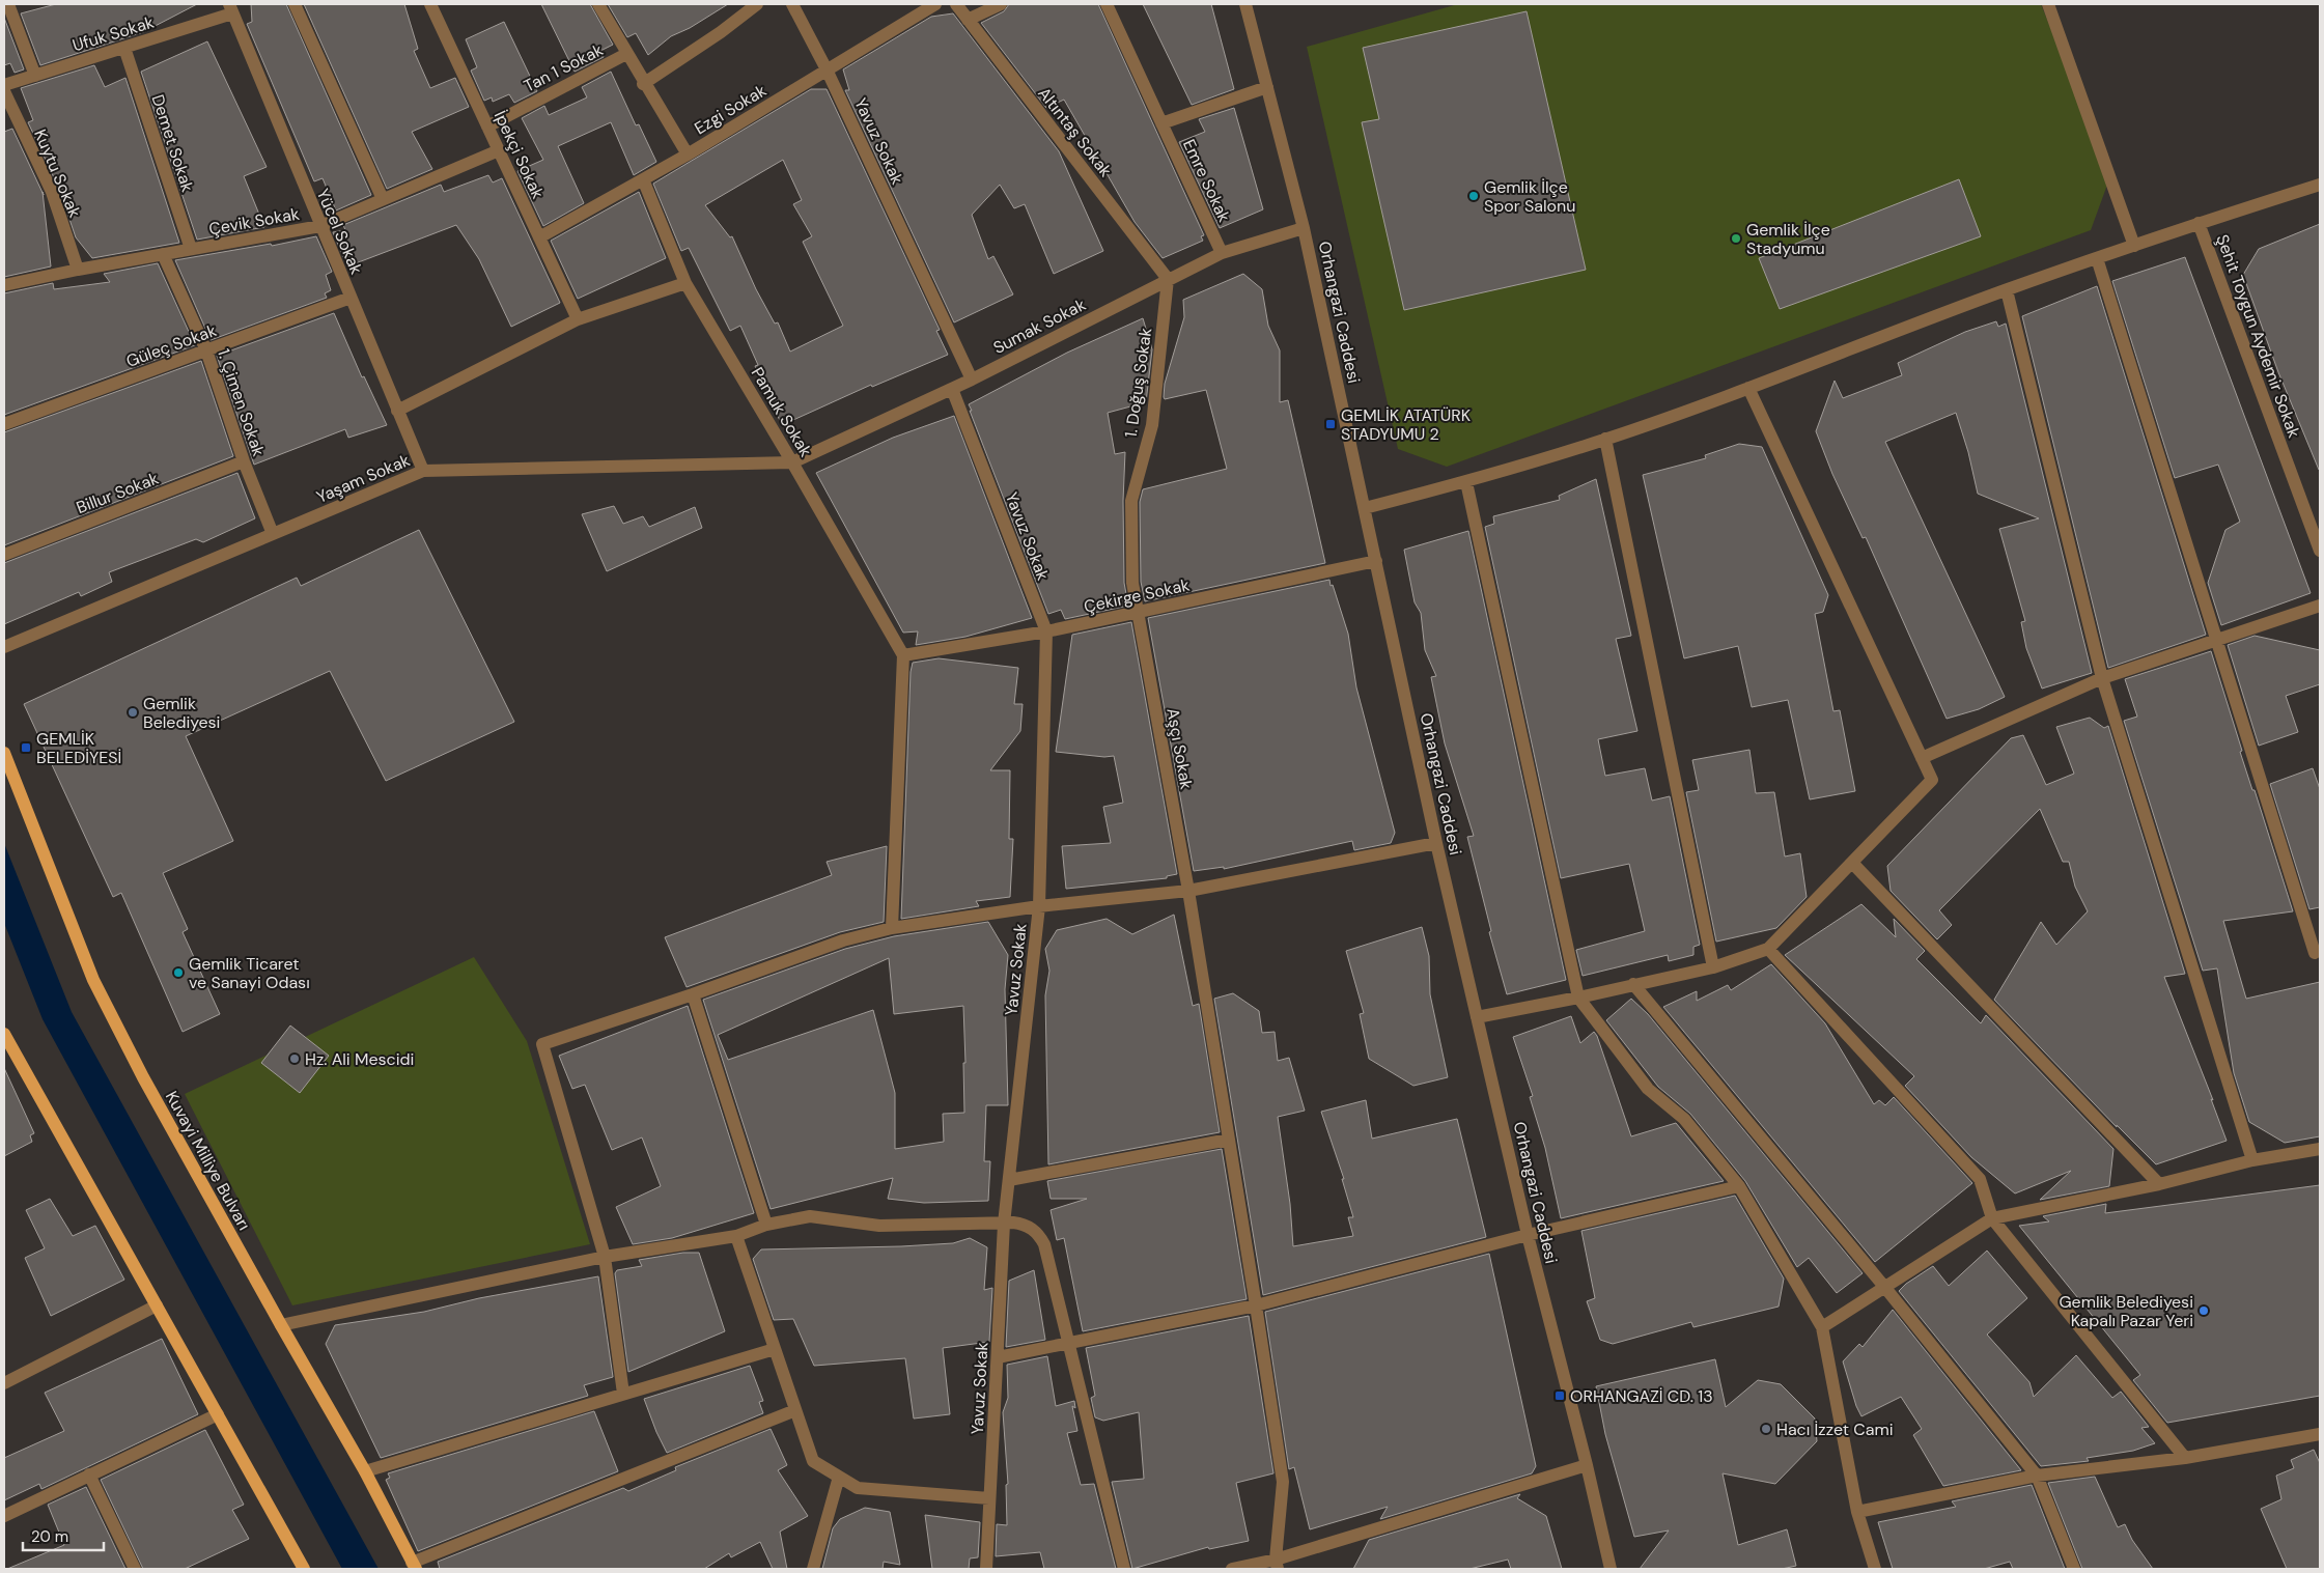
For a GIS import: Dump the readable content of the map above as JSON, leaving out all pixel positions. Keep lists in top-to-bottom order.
{
  "streets": {
    "main road": ["Kuvayi Milliye Bulvarı"],
    "street": [
      "Ufuk Sokak",
      "Tan 1 Sokak",
      "Ezgi Sokak",
      "Altıntaş Sokak",
      "Yavuz Sokak",
      "Demet Sokak",
      "İpekçi Sokak",
      "Kuytu Sokak",
      "Emre Sokak",
      "Çevik Sokak",
      "Yücel Sokak",
      "Orhangazi Caddesi",
      "Sumak Sokak",
      "Şehit Toygun Aydemir Sokak",
      "Güleç Sokak",
      "1. Doğuş Sokak",
      "1. Çimen Sokak",
      "Pamuk Sokak",
      "Yaşam Sokak",
      "Billur Sokak",
      "Çekirge Sokak",
      "Aşçı Sokak"
    ]
  },
  "crossings": [
    ["Ufuk Sokak", "Demet Sokak"],
    ["Ufuk Sokak", "Yücel Sokak"],
    ["Tan 1 Sokak", "İpekçi Sokak"],
    ["Ezgi Sokak", "Yavuz Sokak"],
    ["Ezgi Sokak", "İpekçi Sokak"],
    ["Ezgi Sokak", "Pamuk Sokak"],
    ["Altıntaş Sokak", "Sumak Sokak"],
    ["Altıntaş Sokak", "1. Doğuş Sokak"],
    ["Yavuz Sokak", "Sumak Sokak"],
    ["Yavuz Sokak", "Çekirge Sokak"],
    ["Demet Sokak", "Çevik Sokak"],
    ["İpekçi Sokak", "Çevik Sokak"],
    ["Kuytu Sokak", "Çevik Sokak"],
    ["Emre Sokak", "Orhangazi Caddesi"],
    ["Emre Sokak", "Sumak Sokak"],
    ["Çevik Sokak", "Yücel Sokak"],
    ["Çevik Sokak", "1. Çimen Sokak"],
    ["Yücel Sokak", "Güleç Sokak"],
    ["Yücel Sokak", "Yaşam Sokak"],
    ["Orhangazi Caddesi", "Sumak Sokak"],
    ["Orhangazi Caddesi", "Çekirge Sokak"],
    ["Sumak Sokak", "1. Doğuş Sokak"],
    ["Sumak Sokak", "Pamuk Sokak"],
    ["Sumak Sokak", "Yaşam Sokak"],
    ["Güleç Sokak", "1. Çimen Sokak"],
    ["1. Doğuş Sokak", "Çekirge Sokak"],
    ["1. Doğuş Sokak", "Aşçı Sokak"],
    ["1. Çimen Sokak", "Yaşam Sokak"],
    ["1. Çimen Sokak", "Billur Sokak"],
    ["Pamuk Sokak", "Yaşam Sokak"],
    ["Pamuk Sokak", "Çekirge Sokak"],
    ["Çekirge Sokak", "Aşçı Sokak"]
  ],
  "places": {
    "other": [
      "Gemlik İlçe Spor Salonu",
      "Gemlik İlçe Stadyumu",
      "Gemlik Belediyesi",
      "Gemlik Ticaret ve Sanayi Odası",
      "Hz. Ali Mescidi",
      "Gemlik Belediyesi Kapalı Pazar Yeri",
      "Hacı İzzet Cami"
    ],
    "transit": ["GEMLİK ATATÜRK STADYUMU 2", "GEMLİK BELEDİYESİ", "ORHANGAZİ CD. 13"]
  },
  "scale_bar": "20 m"
}
